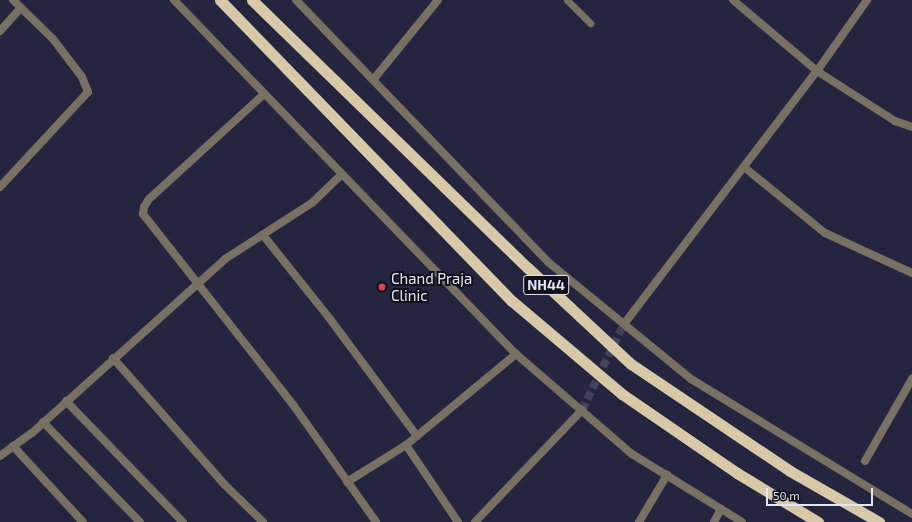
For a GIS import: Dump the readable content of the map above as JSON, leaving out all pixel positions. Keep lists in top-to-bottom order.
{
  "streets": {
    "highway": ["NH44"]
  },
  "places": ["Chand Praja Clinic"],
  "scale_bar": "50 m"
}
